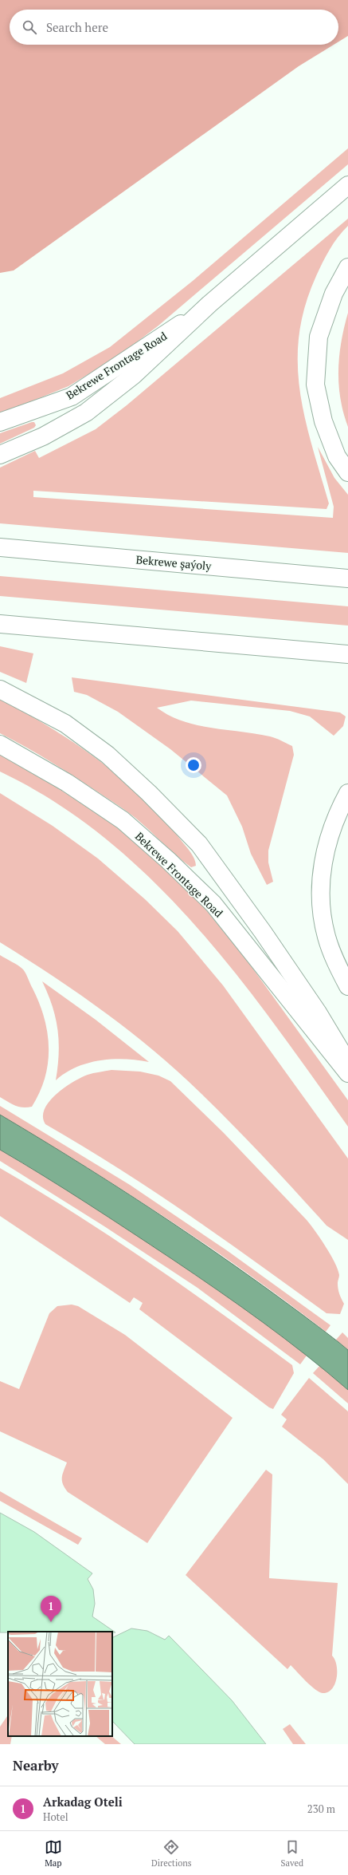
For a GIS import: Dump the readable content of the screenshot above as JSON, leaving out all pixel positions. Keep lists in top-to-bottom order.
{
  "streets": {
    "main road": ["Bekrewe Frontage Road", "Bekrewe şaýoly"]
  },
  "page": {
    "search": "Search here",
    "pins": "1",
    "heading": "Nearby",
    "list": [
      {
        "mark": "1",
        "name": "Arkadag Oteli",
        "note": "Hotel",
        "value": "230 m"
      }
    ],
    "nav": ["Map", "Directions", "Saved"]
  }
}
